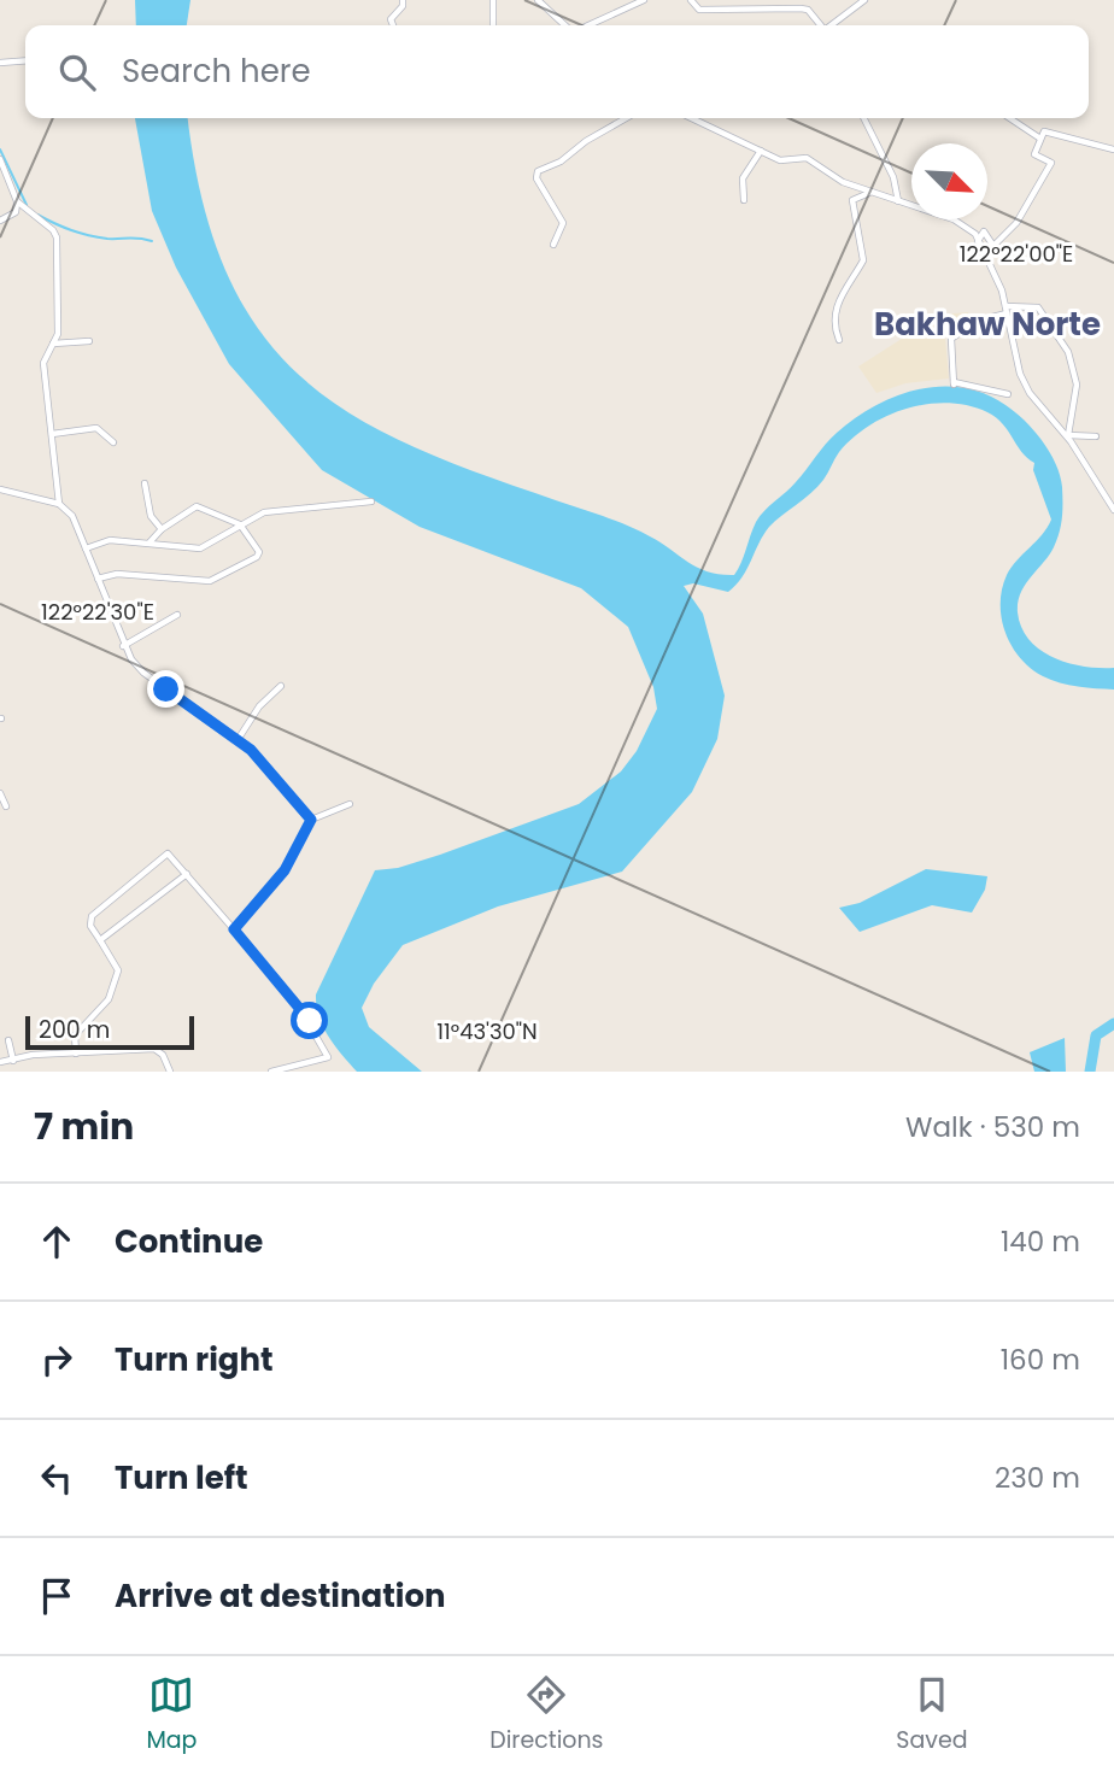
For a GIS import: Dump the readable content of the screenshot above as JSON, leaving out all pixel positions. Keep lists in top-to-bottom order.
{
  "districts": ["Bakhaw Norte"],
  "scale_bar": "200 m",
  "north": "bottom right",
  "page": {
    "search": "Search here",
    "scale": "200 m",
    "heading": ["7 min", "Walk · 530 m"],
    "list": [
      ["Continue", "140 m"],
      ["Turn right", "160 m"],
      ["Turn left", "230 m"],
      "Arrive at destination"
    ],
    "nav": ["Map", "Directions", "Saved"]
  },
  "coordinates": ["122°22'00\"E", "122°22'30\"E", "11°43'30\"N"]
}
